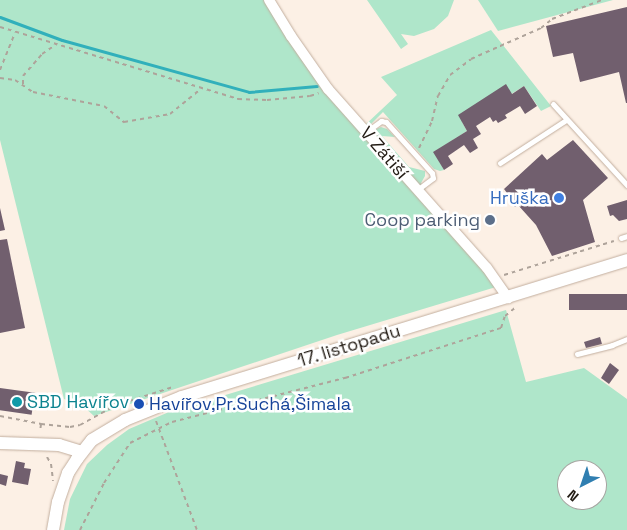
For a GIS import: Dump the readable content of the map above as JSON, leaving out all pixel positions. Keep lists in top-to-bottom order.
{
  "streets": {
    "street": ["V Zátiší", "17. listopadu"]
  },
  "crossings": [
    ["V Zátiší", "17. listopadu"]
  ],
  "places": [
    "Hruška",
    "Coop parking",
    "SBD Havířov",
    "Havířov,Pr.Suchá,Šimala"
  ],
  "north": "bottom left"
}
